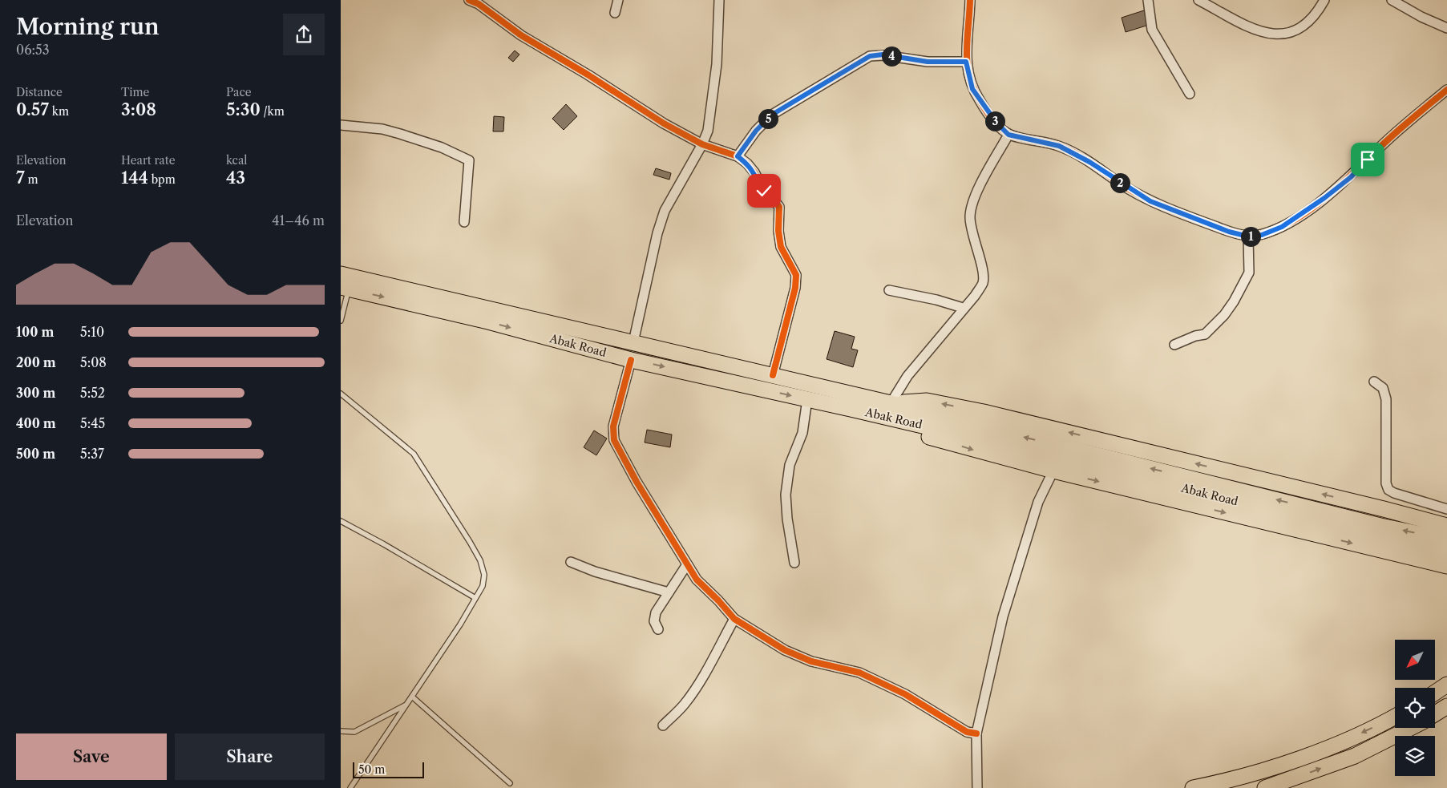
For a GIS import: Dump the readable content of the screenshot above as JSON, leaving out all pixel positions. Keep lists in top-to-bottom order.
{
  "streets": {
    "highway": ["Abak Road"]
  },
  "scale_bar": "50 m",
  "north": "bottom left",
  "page": {
    "heading": ["Morning run", "06:53"],
    "pins": [
      "4",
      "5",
      "3",
      "2",
      "1"
    ],
    "stats": [
      ["Distance", "0.57 km"],
      ["Time", "3:08"],
      ["Pace", "5:30 /km"],
      ["Elevation", "7 m"],
      ["Heart rate", "144 bpm"],
      ["kcal", "43"]
    ],
    "chart": ["Elevation", "41–46 m"],
    "list": [
      {
        "name": "100 m",
        "note": "5:10"
      },
      {
        "name": "200 m",
        "note": "5:08"
      },
      {
        "name": "300 m",
        "note": "5:52"
      },
      {
        "name": "400 m",
        "note": "5:45"
      },
      {
        "name": "500 m",
        "note": "5:37"
      }
    ],
    "buttons": ["Save", "Share"],
    "scale": "50 m"
  }
}
